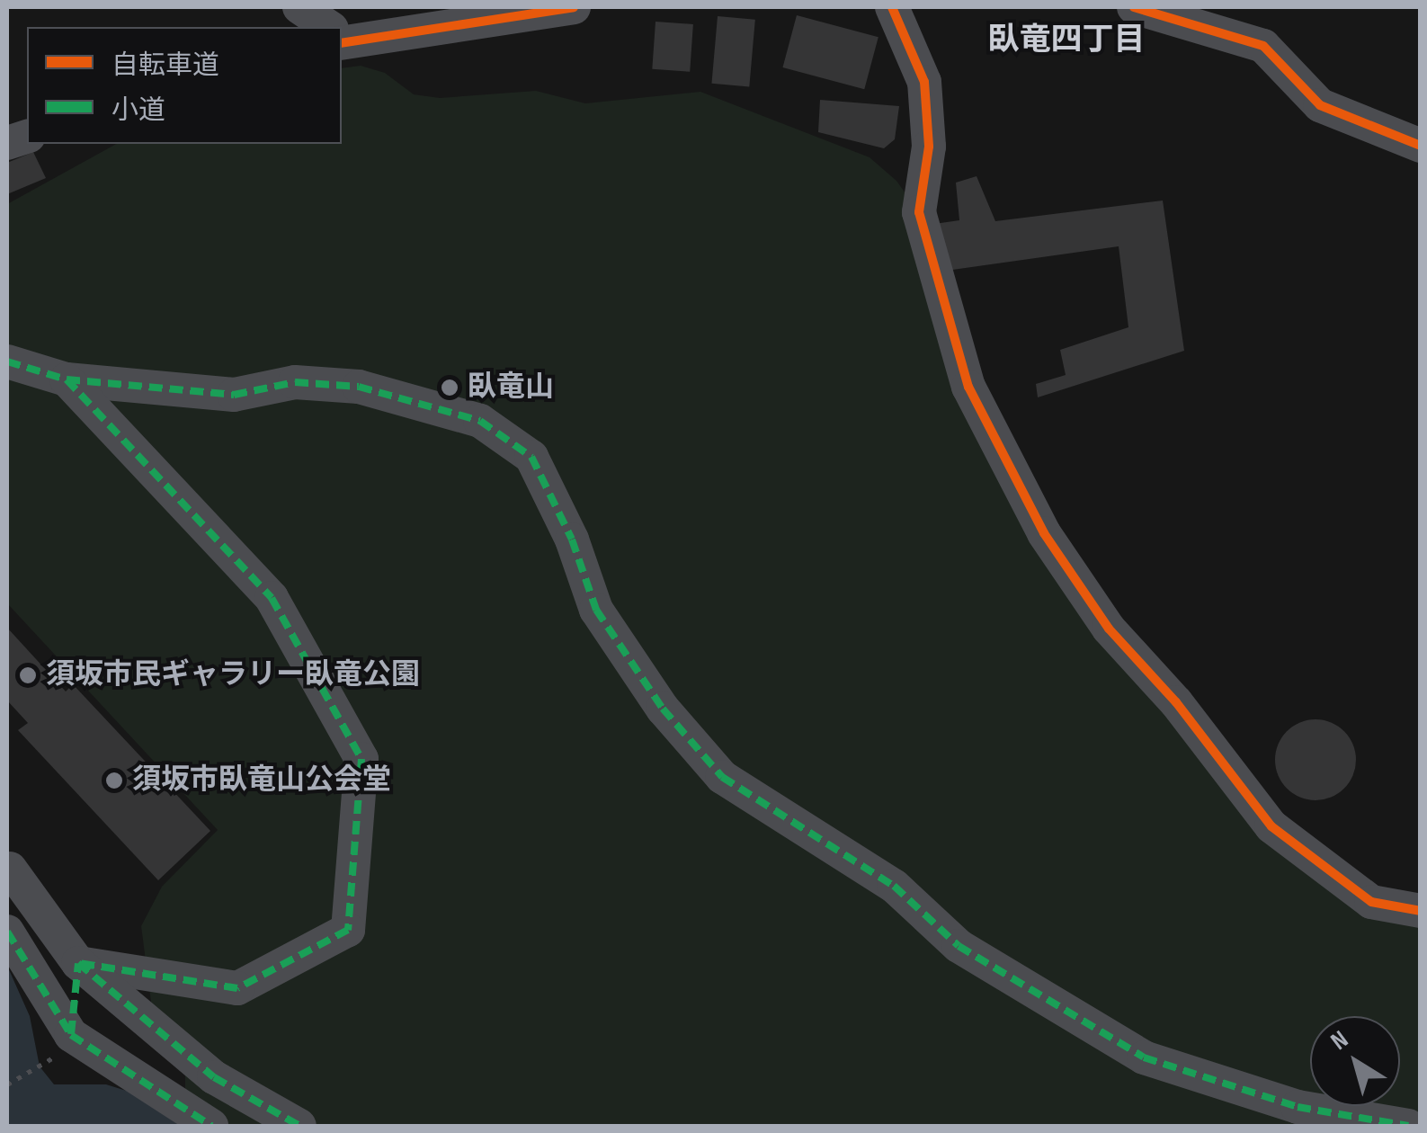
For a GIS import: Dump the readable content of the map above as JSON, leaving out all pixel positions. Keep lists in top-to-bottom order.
{
  "districts": ["臥竜四丁目"],
  "places": ["臥竜山", "須坂市民ギャラリー臥竜公園", "須坂市臥竜山公会堂"],
  "legend": ["自転車道", "小道"],
  "north": "top left"
}
